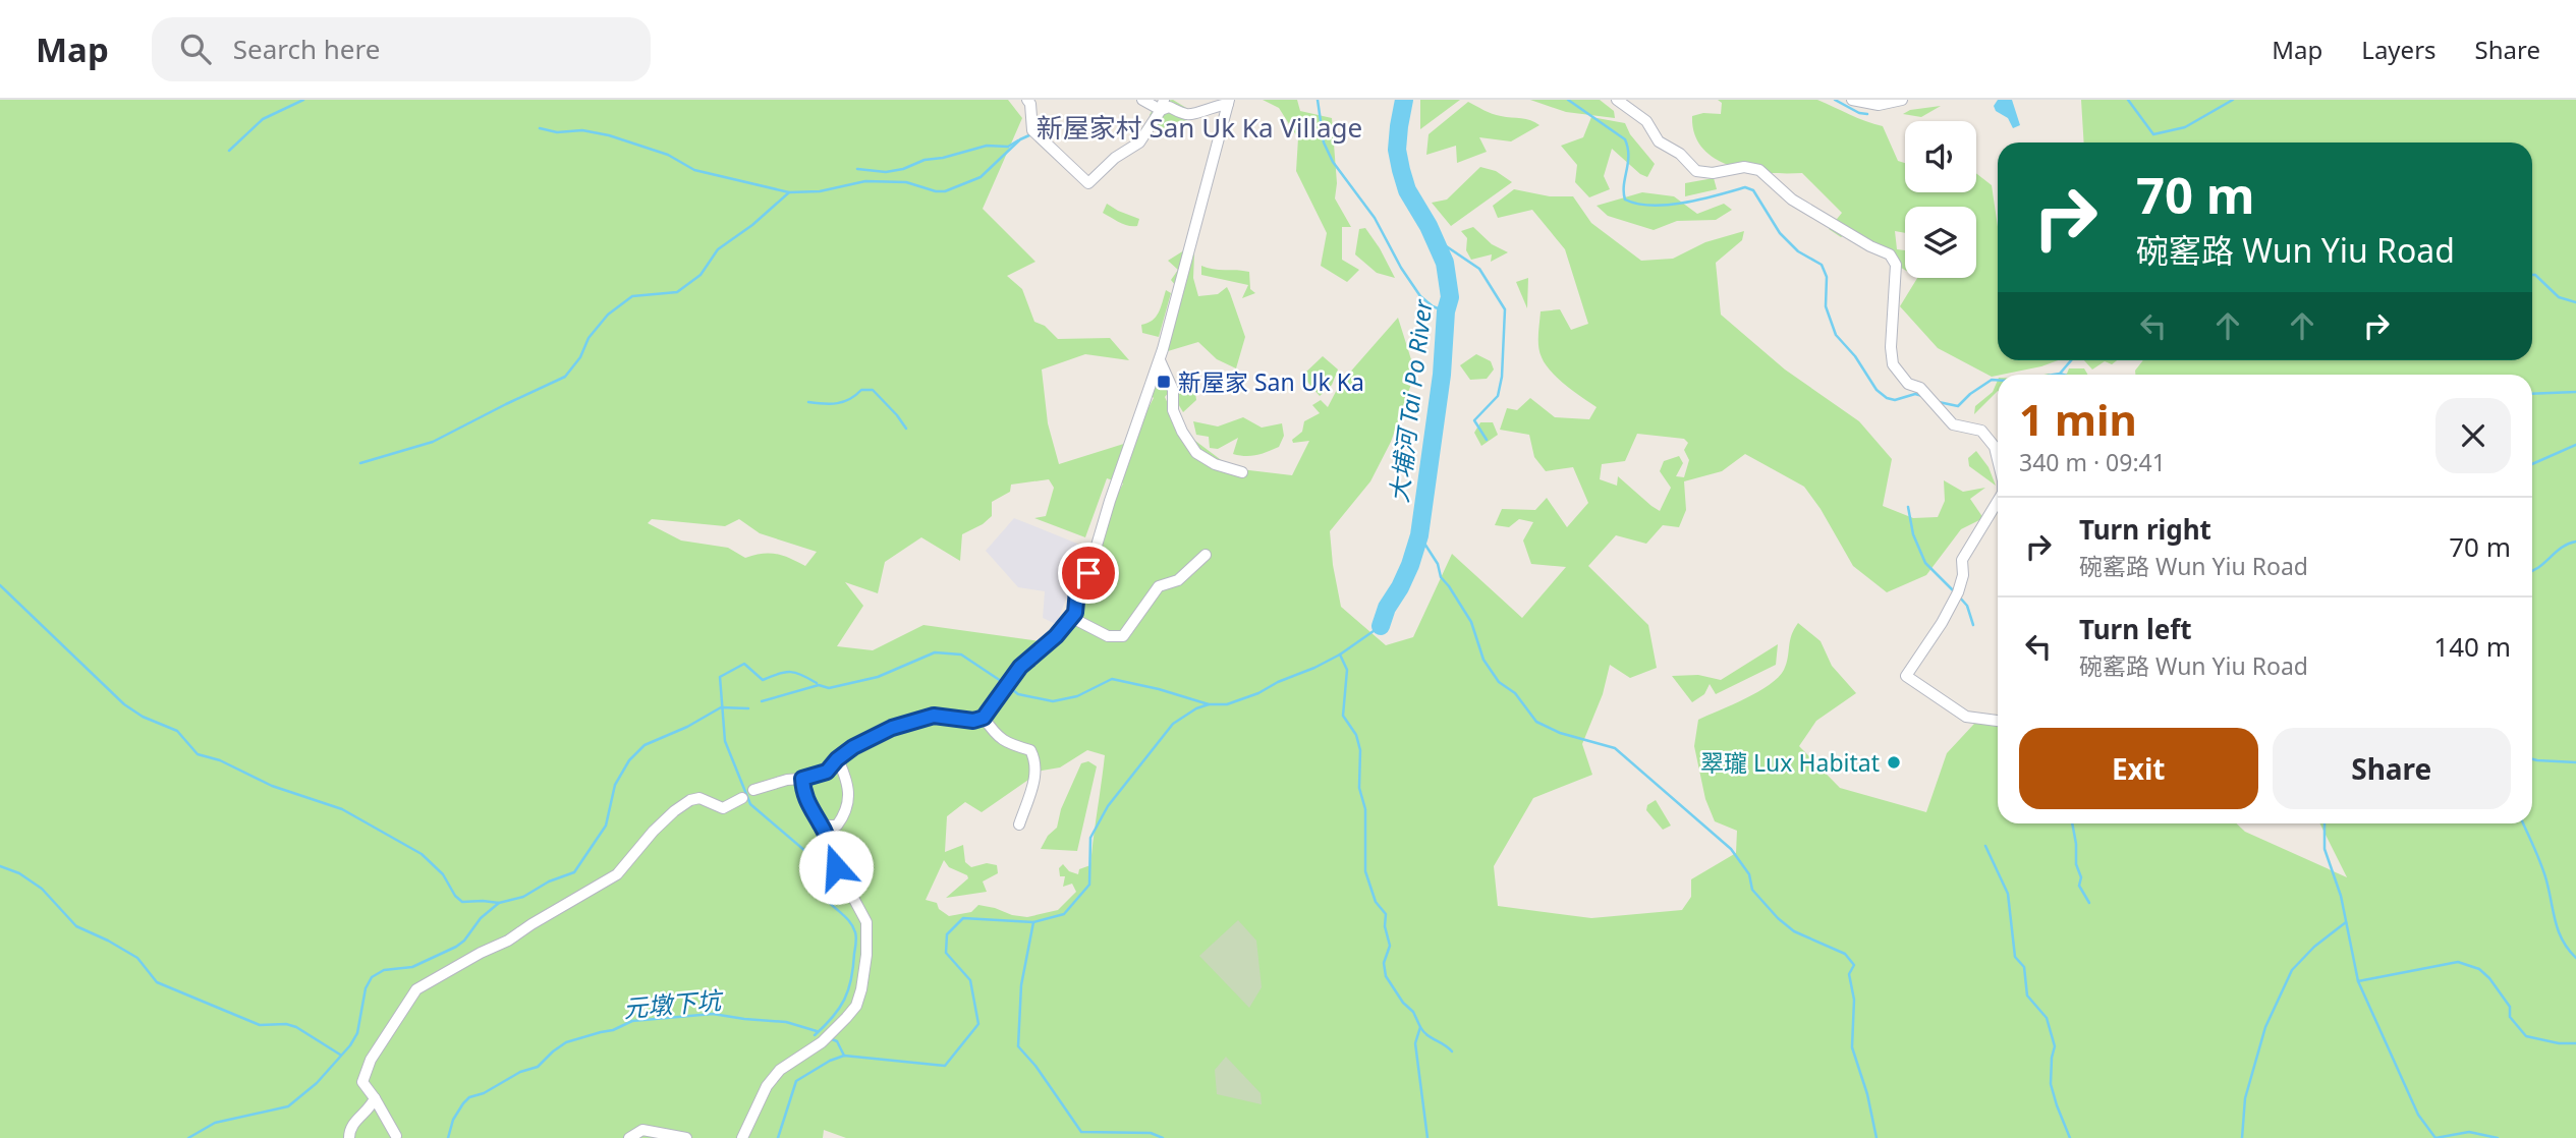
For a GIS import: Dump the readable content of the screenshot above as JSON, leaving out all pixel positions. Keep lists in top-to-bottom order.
{
  "districts": ["新屋家村 San Uk Ka Village"],
  "water": ["大埔河 Tai Po River", "元墩下坑"],
  "places": {
    "transit": ["新屋家 San Uk Ka"],
    "other": ["翠瓏 Lux Habitat"]
  },
  "page": {
    "header": "Map",
    "search": "Search here",
    "nav": ["Map", "Layers", "Share"],
    "turn": ["70 m", "碗窰路 Wun Yiu Road"],
    "heading": ["1 min", "340 m · 09:41"],
    "list": [
      {
        "name": "Turn right",
        "note": "碗窰路 Wun Yiu Road",
        "value": "70 m"
      },
      {
        "name": "Turn left",
        "note": "碗窰路 Wun Yiu Road",
        "value": "140 m"
      }
    ],
    "buttons": ["Exit", "Share"]
  }
}
